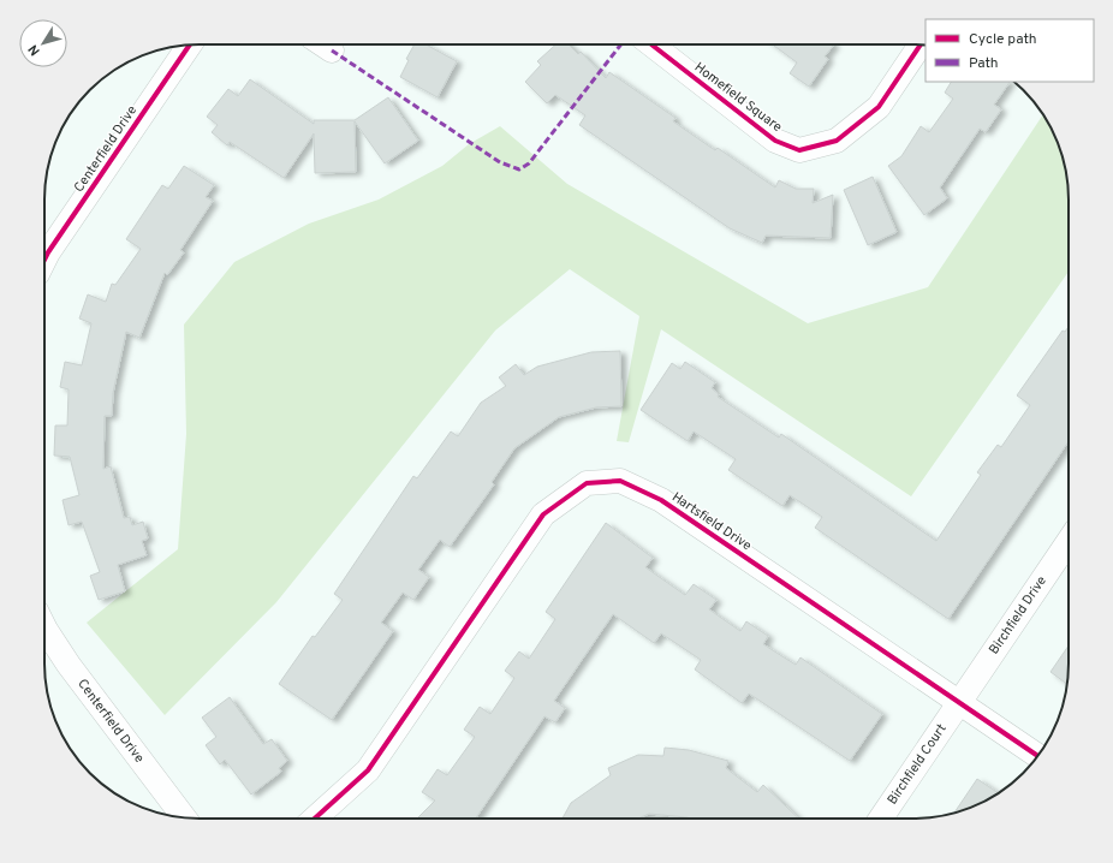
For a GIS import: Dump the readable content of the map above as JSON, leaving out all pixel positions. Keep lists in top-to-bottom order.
{
  "streets": {
    "street": [
      "Homefield Square",
      "Centerfield Drive",
      "Hartsfield Drive",
      "Birchfield Drive",
      "Birchfield Court"
    ]
  },
  "crossings": [
    ["Hartsfield Drive", "Birchfield Drive"],
    ["Hartsfield Drive", "Birchfield Court"],
    ["Birchfield Drive", "Birchfield Court"]
  ],
  "legend": ["Cycle path", "Path"],
  "north": "bottom left"
}
